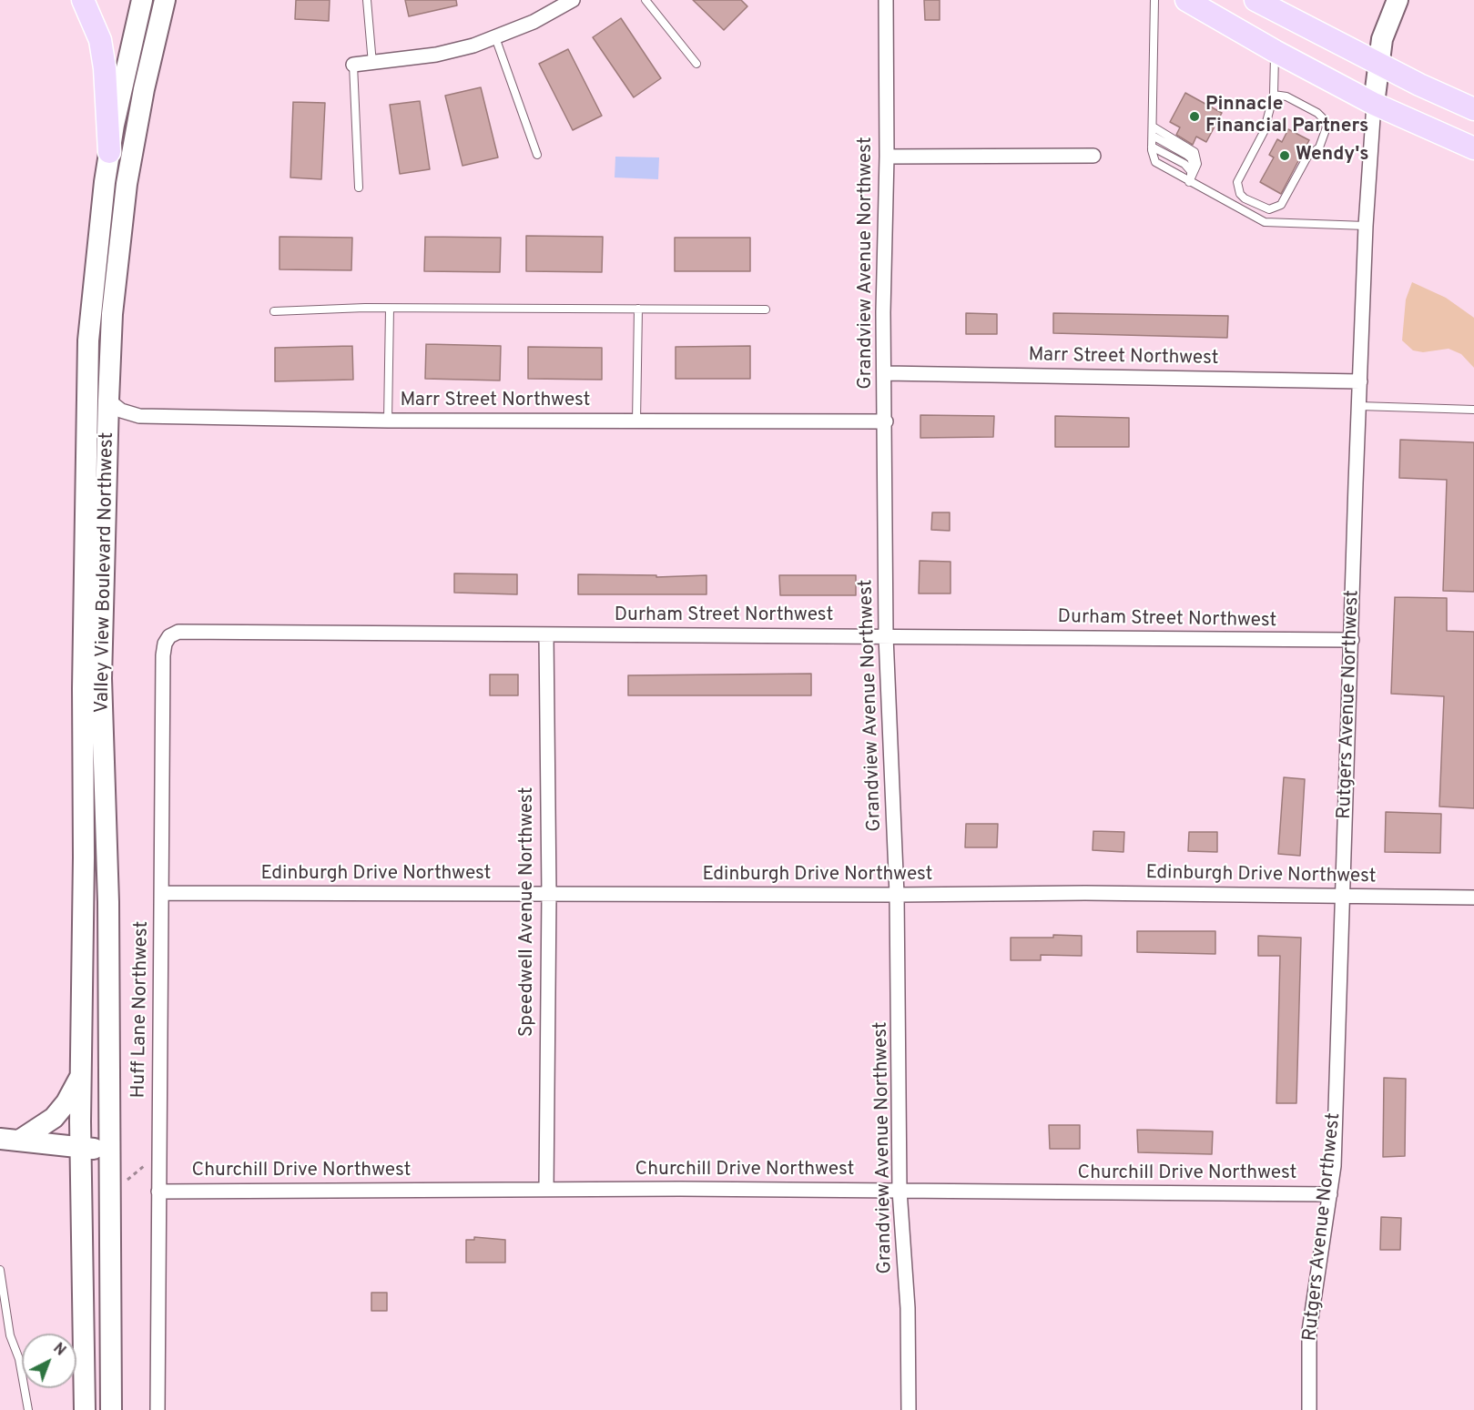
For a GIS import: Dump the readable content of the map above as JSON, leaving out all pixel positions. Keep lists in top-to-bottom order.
{
  "streets": {
    "main road": ["Valley View Boulevard Northwest", "Rutgers Avenue Northwest"],
    "street": [
      "Grandview Avenue Northwest",
      "Marr Street Northwest",
      "Durham Street Northwest",
      "Edinburgh Drive Northwest",
      "Speedwell Avenue Northwest",
      "Huff Lane Northwest",
      "Churchill Drive Northwest"
    ]
  },
  "crossings": [
    ["Grandview Avenue Northwest", "Marr Street Northwest"],
    ["Grandview Avenue Northwest", "Durham Street Northwest"],
    ["Grandview Avenue Northwest", "Edinburgh Drive Northwest"],
    ["Grandview Avenue Northwest", "Churchill Drive Northwest"],
    ["Marr Street Northwest", "Valley View Boulevard Northwest"],
    ["Marr Street Northwest", "Rutgers Avenue Northwest"],
    ["Durham Street Northwest", "Rutgers Avenue Northwest"],
    ["Durham Street Northwest", "Speedwell Avenue Northwest"],
    ["Durham Street Northwest", "Huff Lane Northwest"],
    ["Rutgers Avenue Northwest", "Edinburgh Drive Northwest"],
    ["Rutgers Avenue Northwest", "Churchill Drive Northwest"],
    ["Edinburgh Drive Northwest", "Speedwell Avenue Northwest"],
    ["Edinburgh Drive Northwest", "Huff Lane Northwest"],
    ["Speedwell Avenue Northwest", "Churchill Drive Northwest"],
    ["Huff Lane Northwest", "Churchill Drive Northwest"]
  ],
  "places": ["Pinnacle Financial Partners", "Wendy's"],
  "north": "top right"
}
